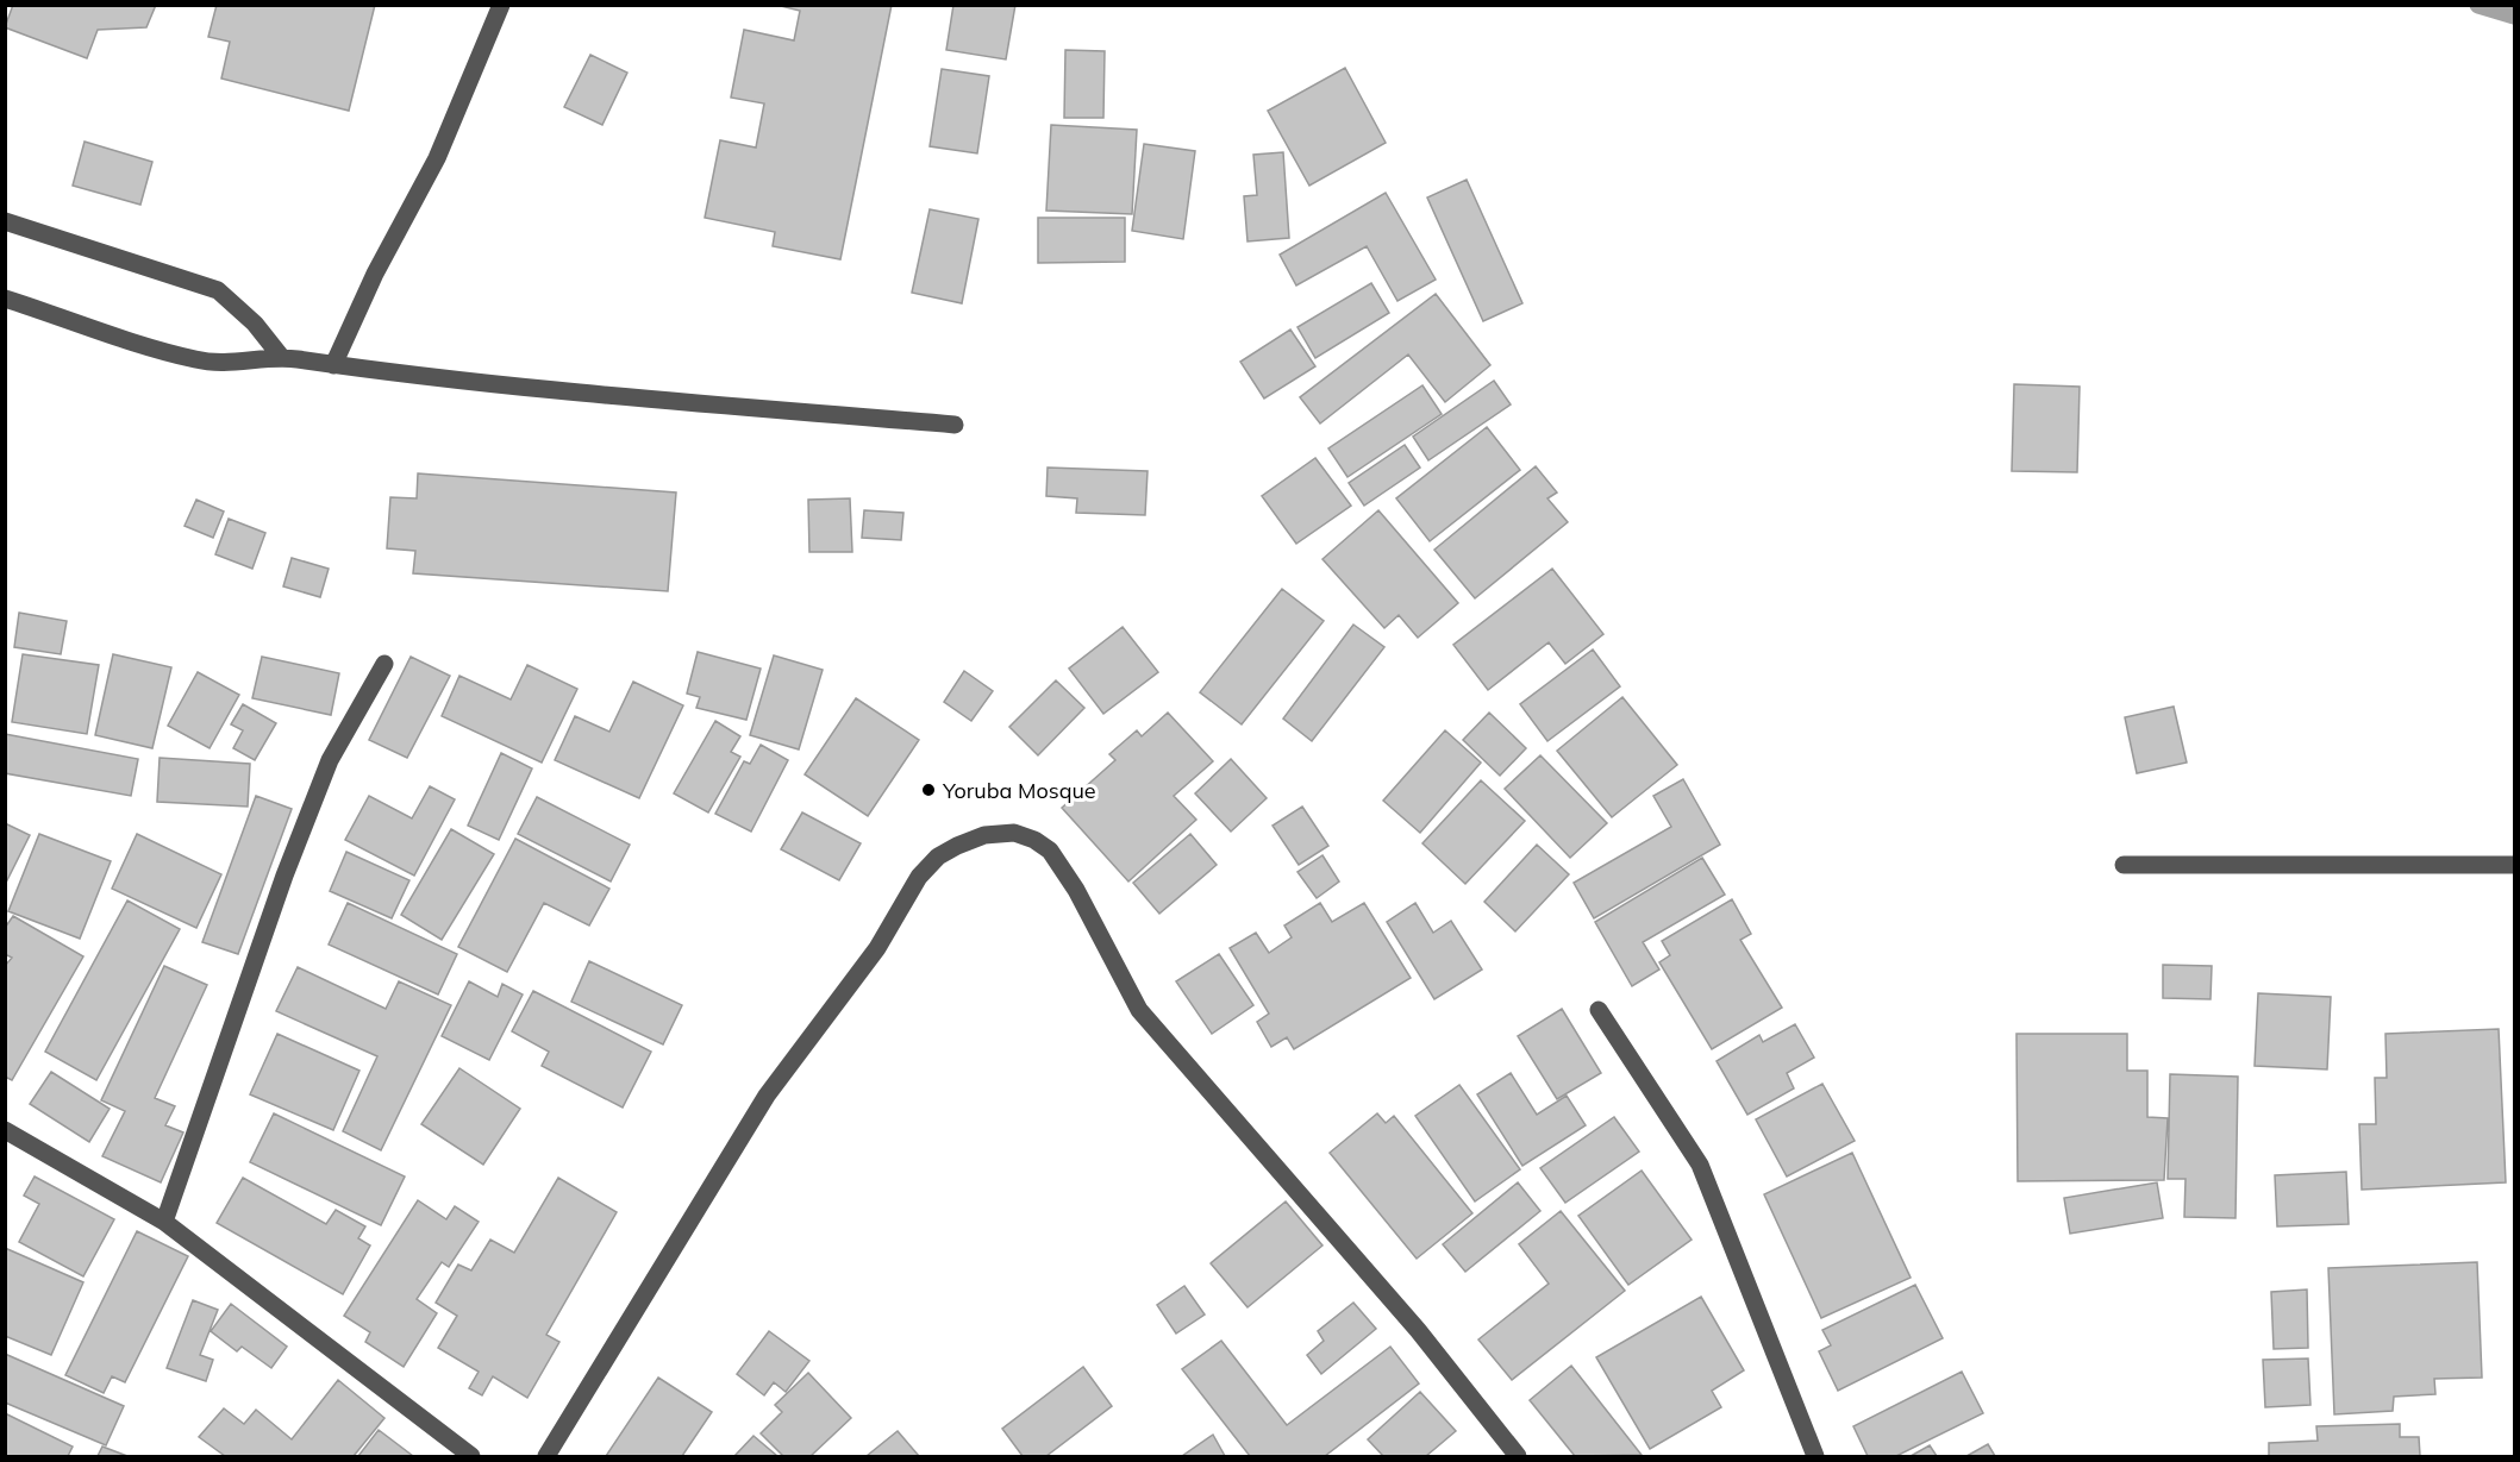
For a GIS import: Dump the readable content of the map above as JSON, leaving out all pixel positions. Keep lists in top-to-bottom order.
{
  "places": ["Yoruba Mosque"]
}
